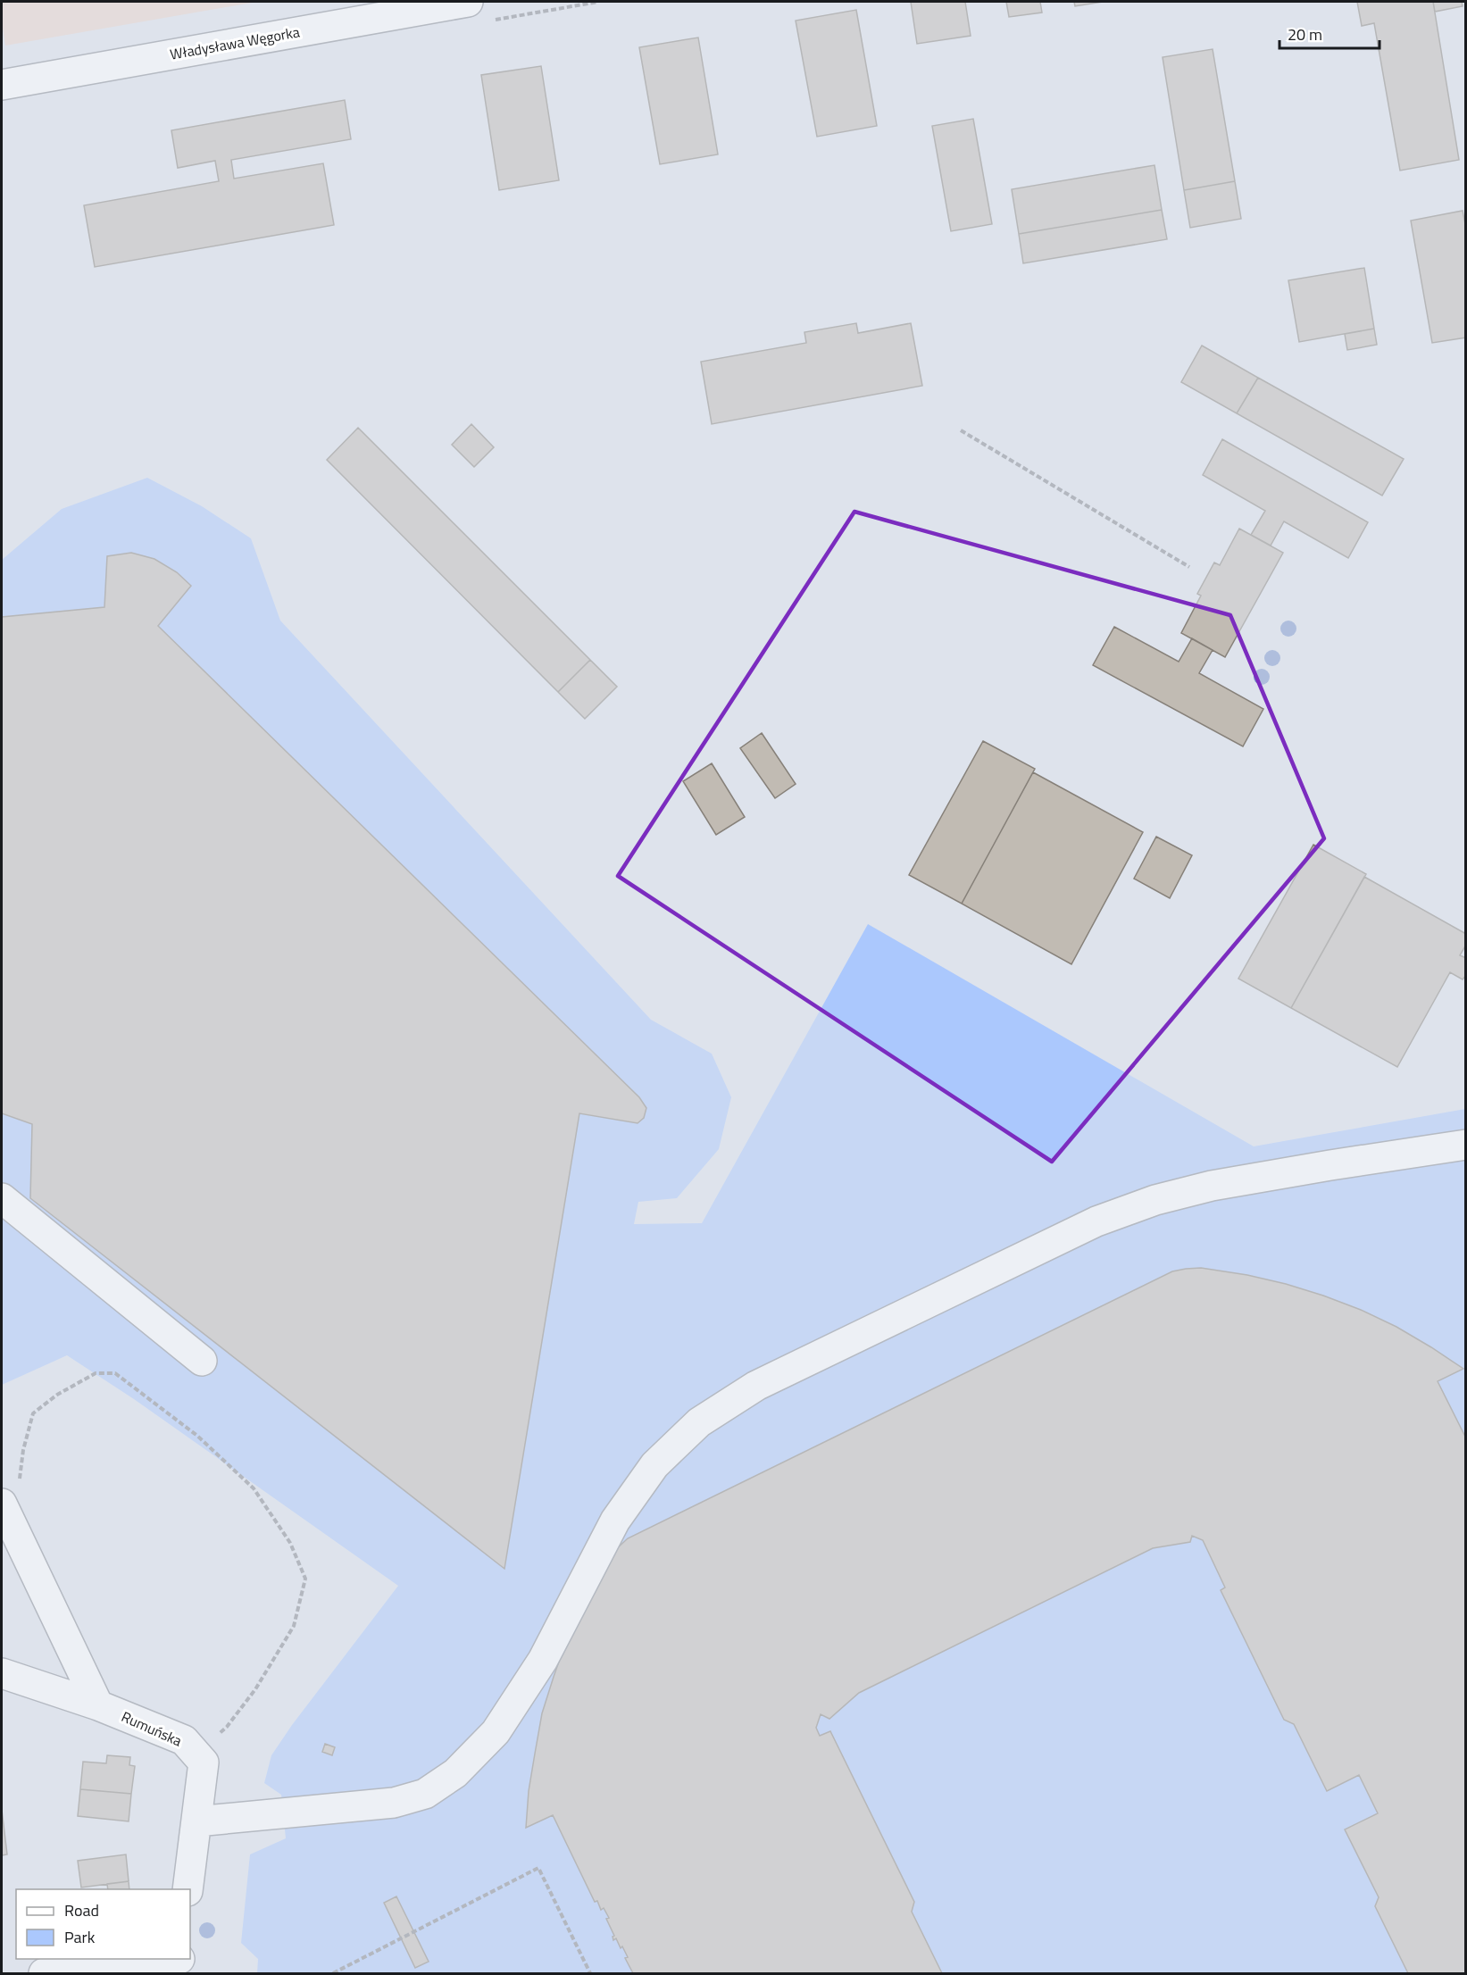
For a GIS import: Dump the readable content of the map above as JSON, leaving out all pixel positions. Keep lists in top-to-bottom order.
{
  "streets": {
    "street": ["Władysława Węgorka", "Rumuńska"]
  },
  "legend": ["Road", "Park"],
  "scale_bar": "20 m"
}
